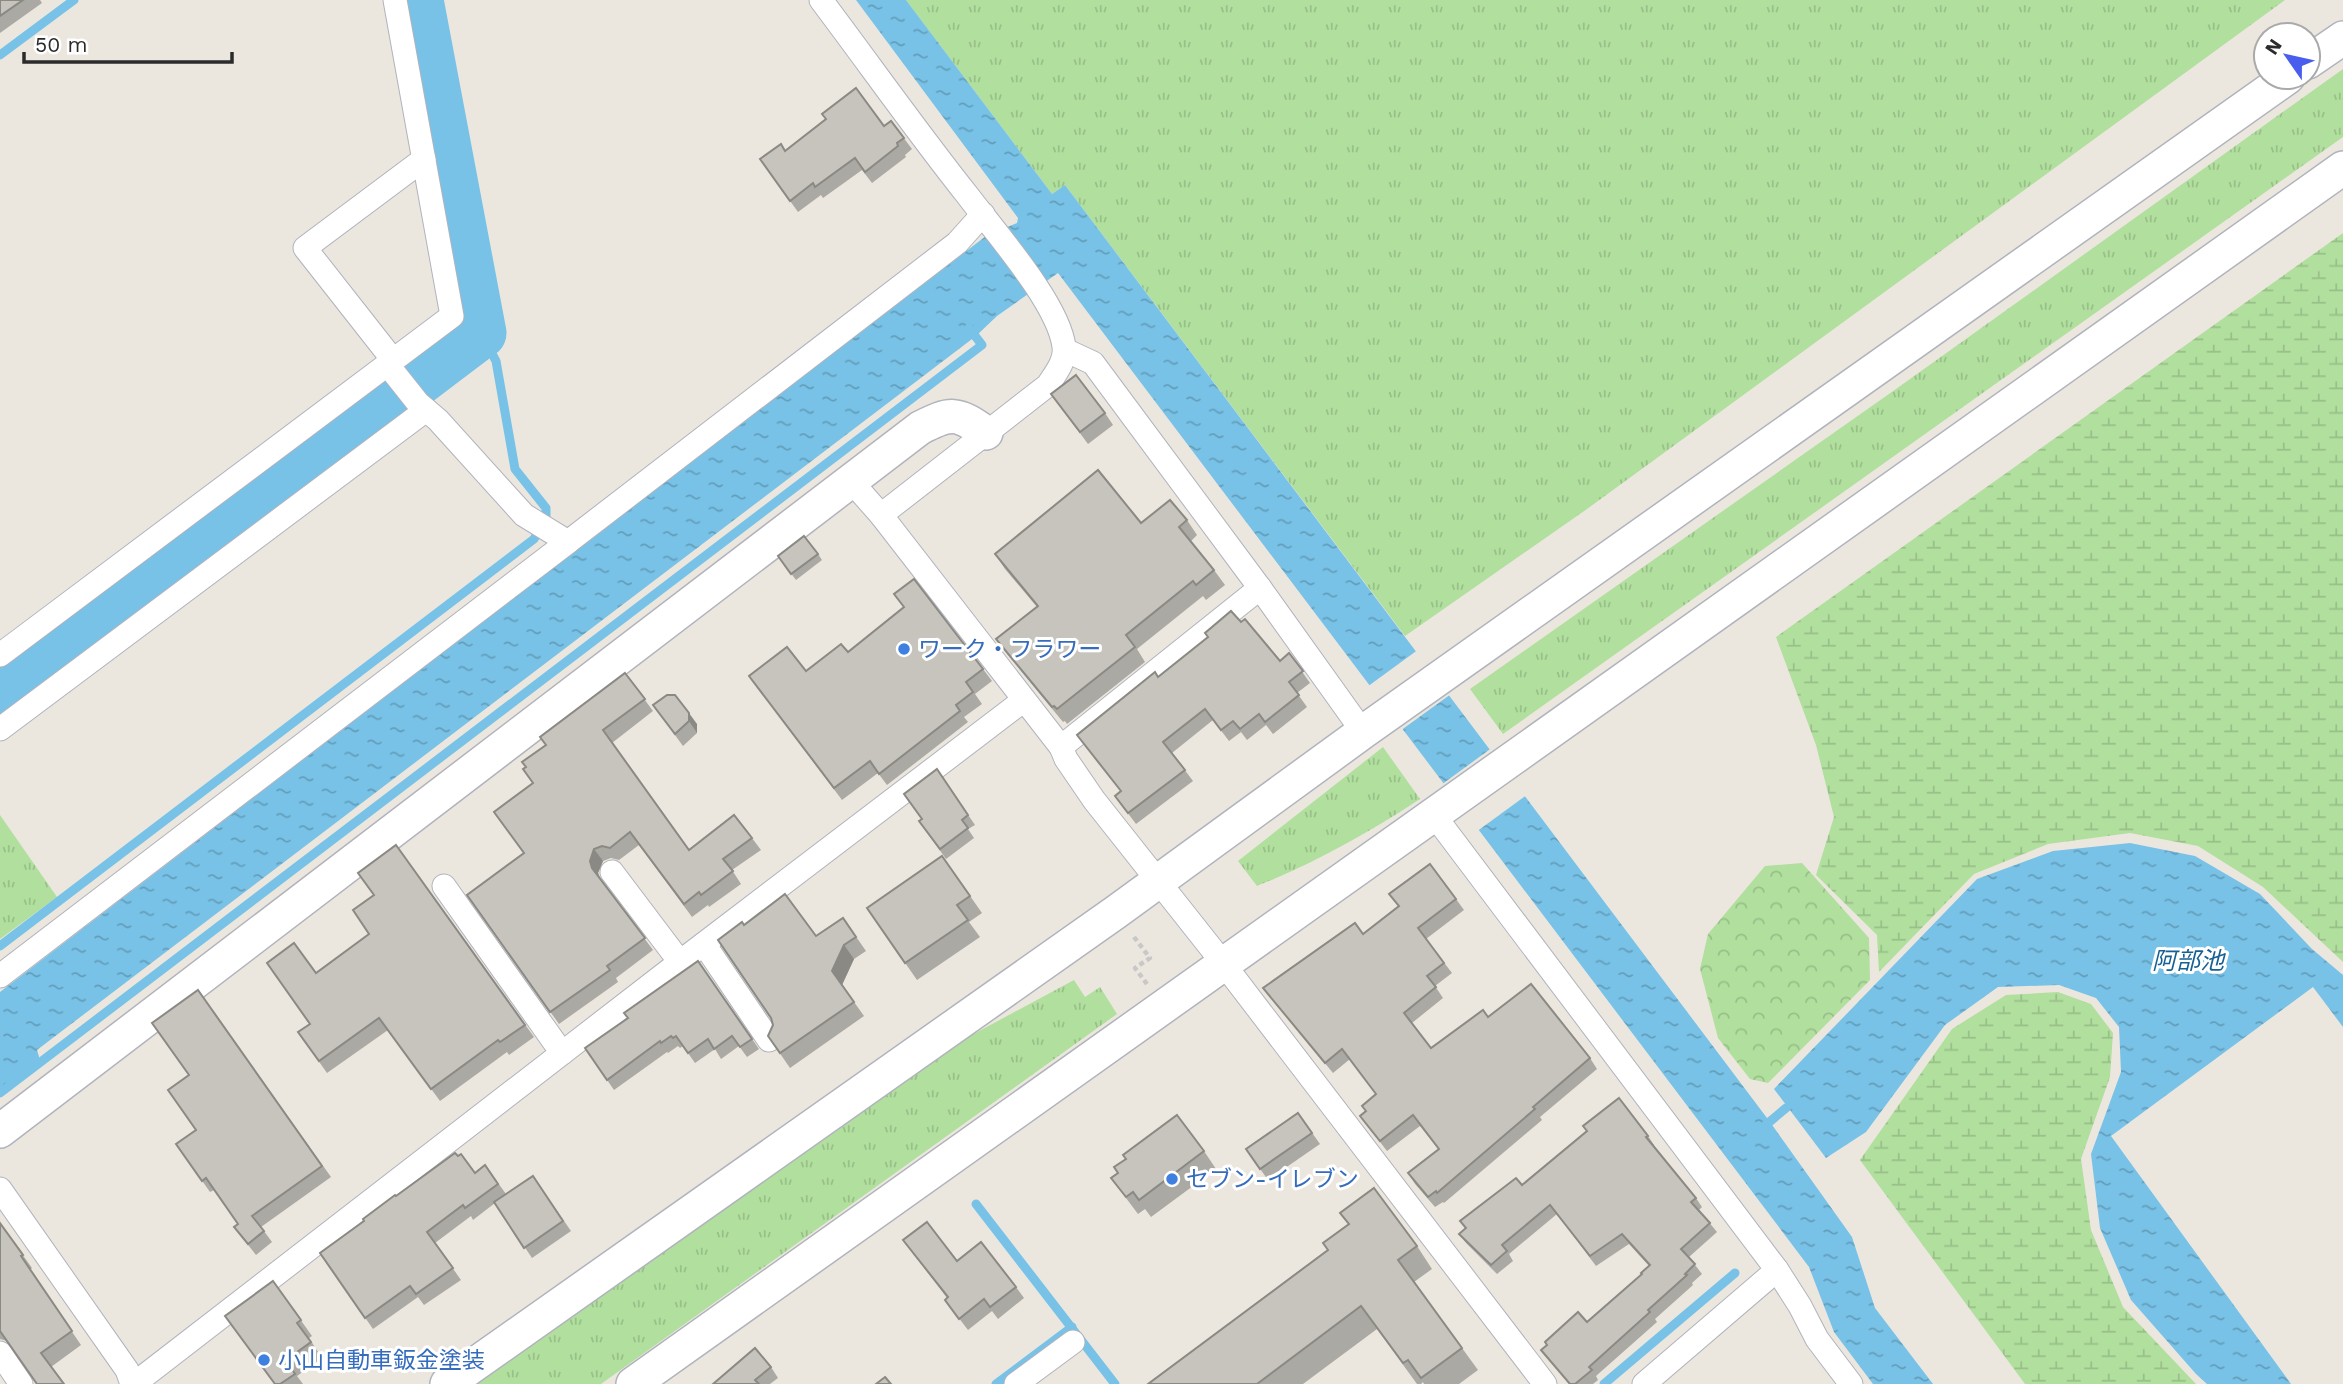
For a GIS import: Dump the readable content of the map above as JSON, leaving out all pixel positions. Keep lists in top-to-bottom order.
{
  "water": ["阿部池"],
  "places": ["ワーク・フラワー", "セブン-イレブン", "小山自動車鈑金塗装"],
  "scale_bar": "50 m",
  "north": "top left"
}
